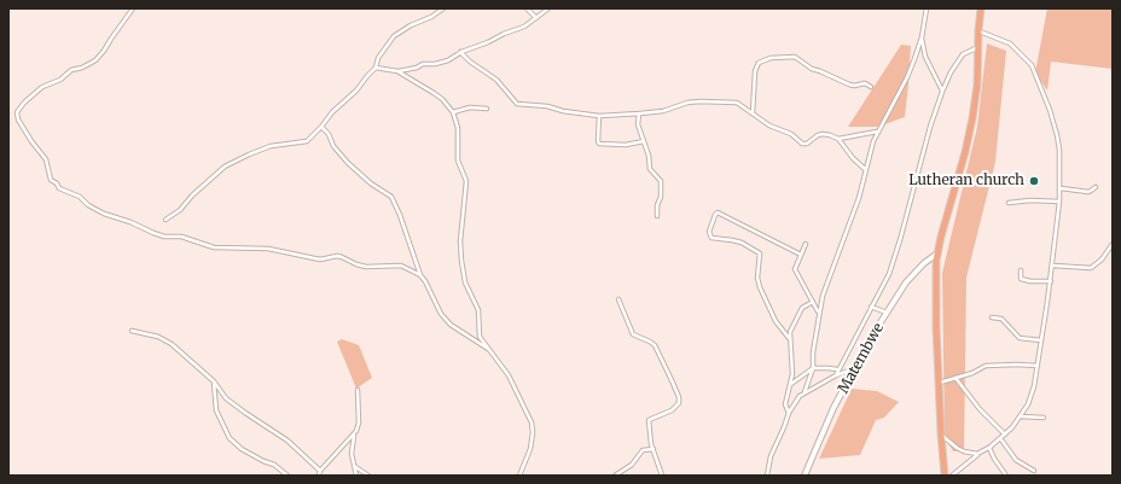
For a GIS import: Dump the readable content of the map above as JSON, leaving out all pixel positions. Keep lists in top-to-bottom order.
{
  "streets": {
    "main road": ["Matembwe"]
  },
  "places": ["Lutheran church"]
}
